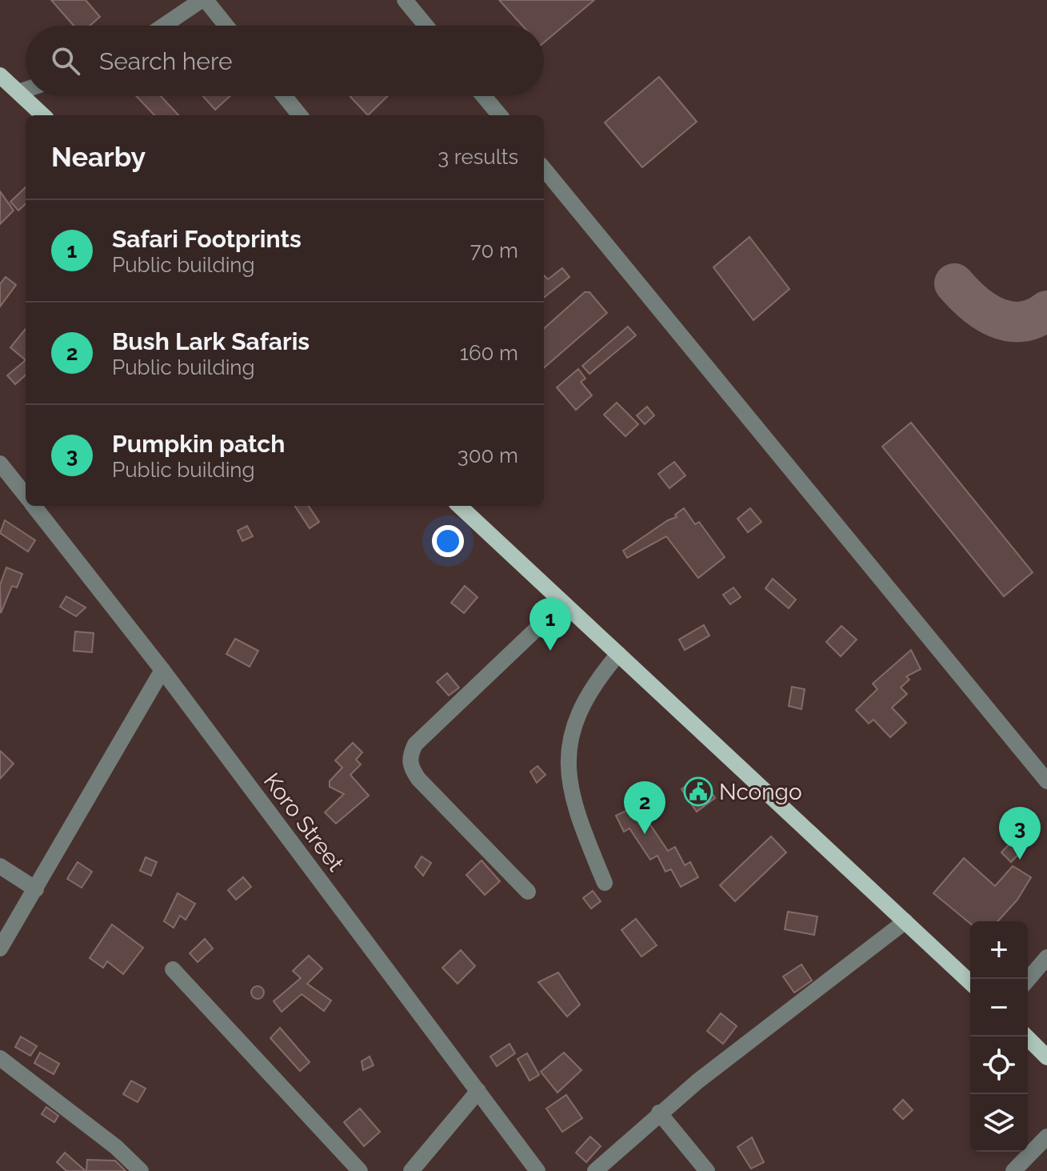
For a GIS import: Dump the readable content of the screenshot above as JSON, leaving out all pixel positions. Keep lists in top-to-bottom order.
{
  "streets": {
    "street": ["Koro Street"]
  },
  "places": {
    "public building": ["Ncongo"]
  },
  "page": {
    "search": "Search here",
    "heading": ["Nearby", "3 results"],
    "list": [
      {
        "mark": "1",
        "name": "Safari Footprints",
        "note": "Public building",
        "value": "70 m"
      },
      {
        "mark": "2",
        "name": "Bush Lark Safaris",
        "note": "Public building",
        "value": "160 m"
      },
      {
        "mark": "3",
        "name": "Pumpkin patch",
        "note": "Public building",
        "value": "300 m"
      }
    ],
    "pins": ["1", "2", "3"],
    "map_buttons": ["+", "−"]
  }
}
